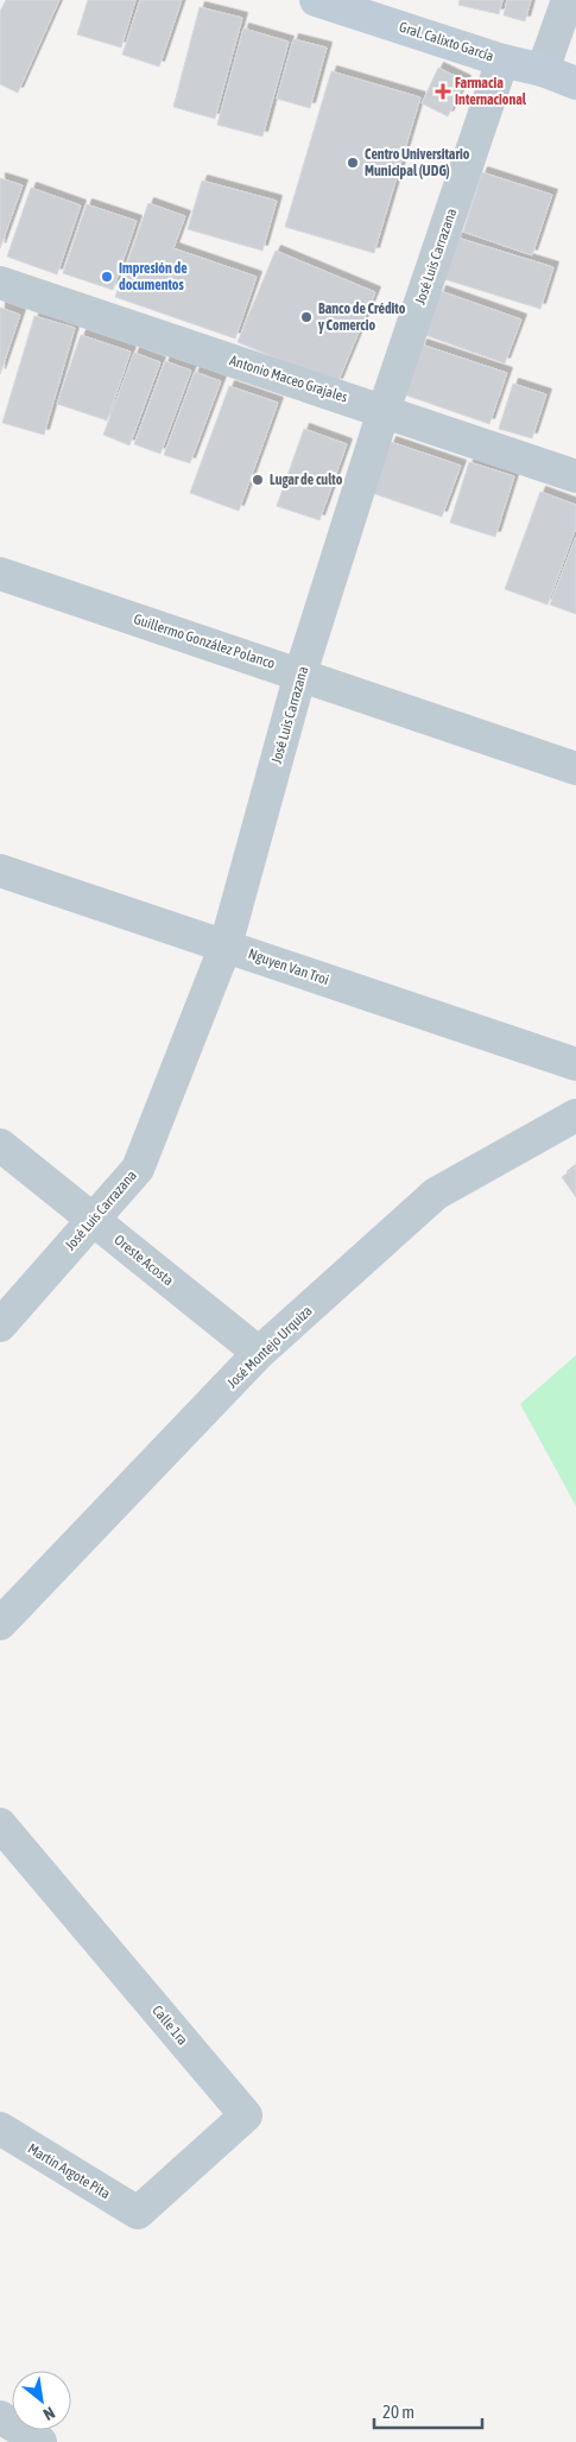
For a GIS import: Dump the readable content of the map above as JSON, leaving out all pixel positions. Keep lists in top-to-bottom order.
{
  "streets": {
    "main road": ["Gral. Calixto García"],
    "street": [
      "José Luis Carrazana",
      "Antonio Maceo Grajales",
      "Guillermo González Polanco",
      "Nguyen Van Troi",
      "Oreste Acosta",
      "José Montejo Urquiza",
      "Calle 1ra",
      "Martin Argote Pita"
    ]
  },
  "crossings": [
    ["Gral. Calixto García", "José Luis Carrazana"],
    ["José Luis Carrazana", "Antonio Maceo Grajales"],
    ["José Luis Carrazana", "Guillermo González Polanco"],
    ["José Luis Carrazana", "Nguyen Van Troi"],
    ["José Luis Carrazana", "Oreste Acosta"],
    ["Oreste Acosta", "José Montejo Urquiza"],
    ["Calle 1ra", "Martin Argote Pita"]
  ],
  "places": {
    "health": ["Farmacia Internacional"],
    "other": [
      "Centro Universitario Municipal (UDG)",
      "Impresión de documentos",
      "Banco de Crédito y Comercio",
      "Lugar de culto"
    ]
  },
  "scale_bar": "20 m",
  "north": "bottom right"
}
